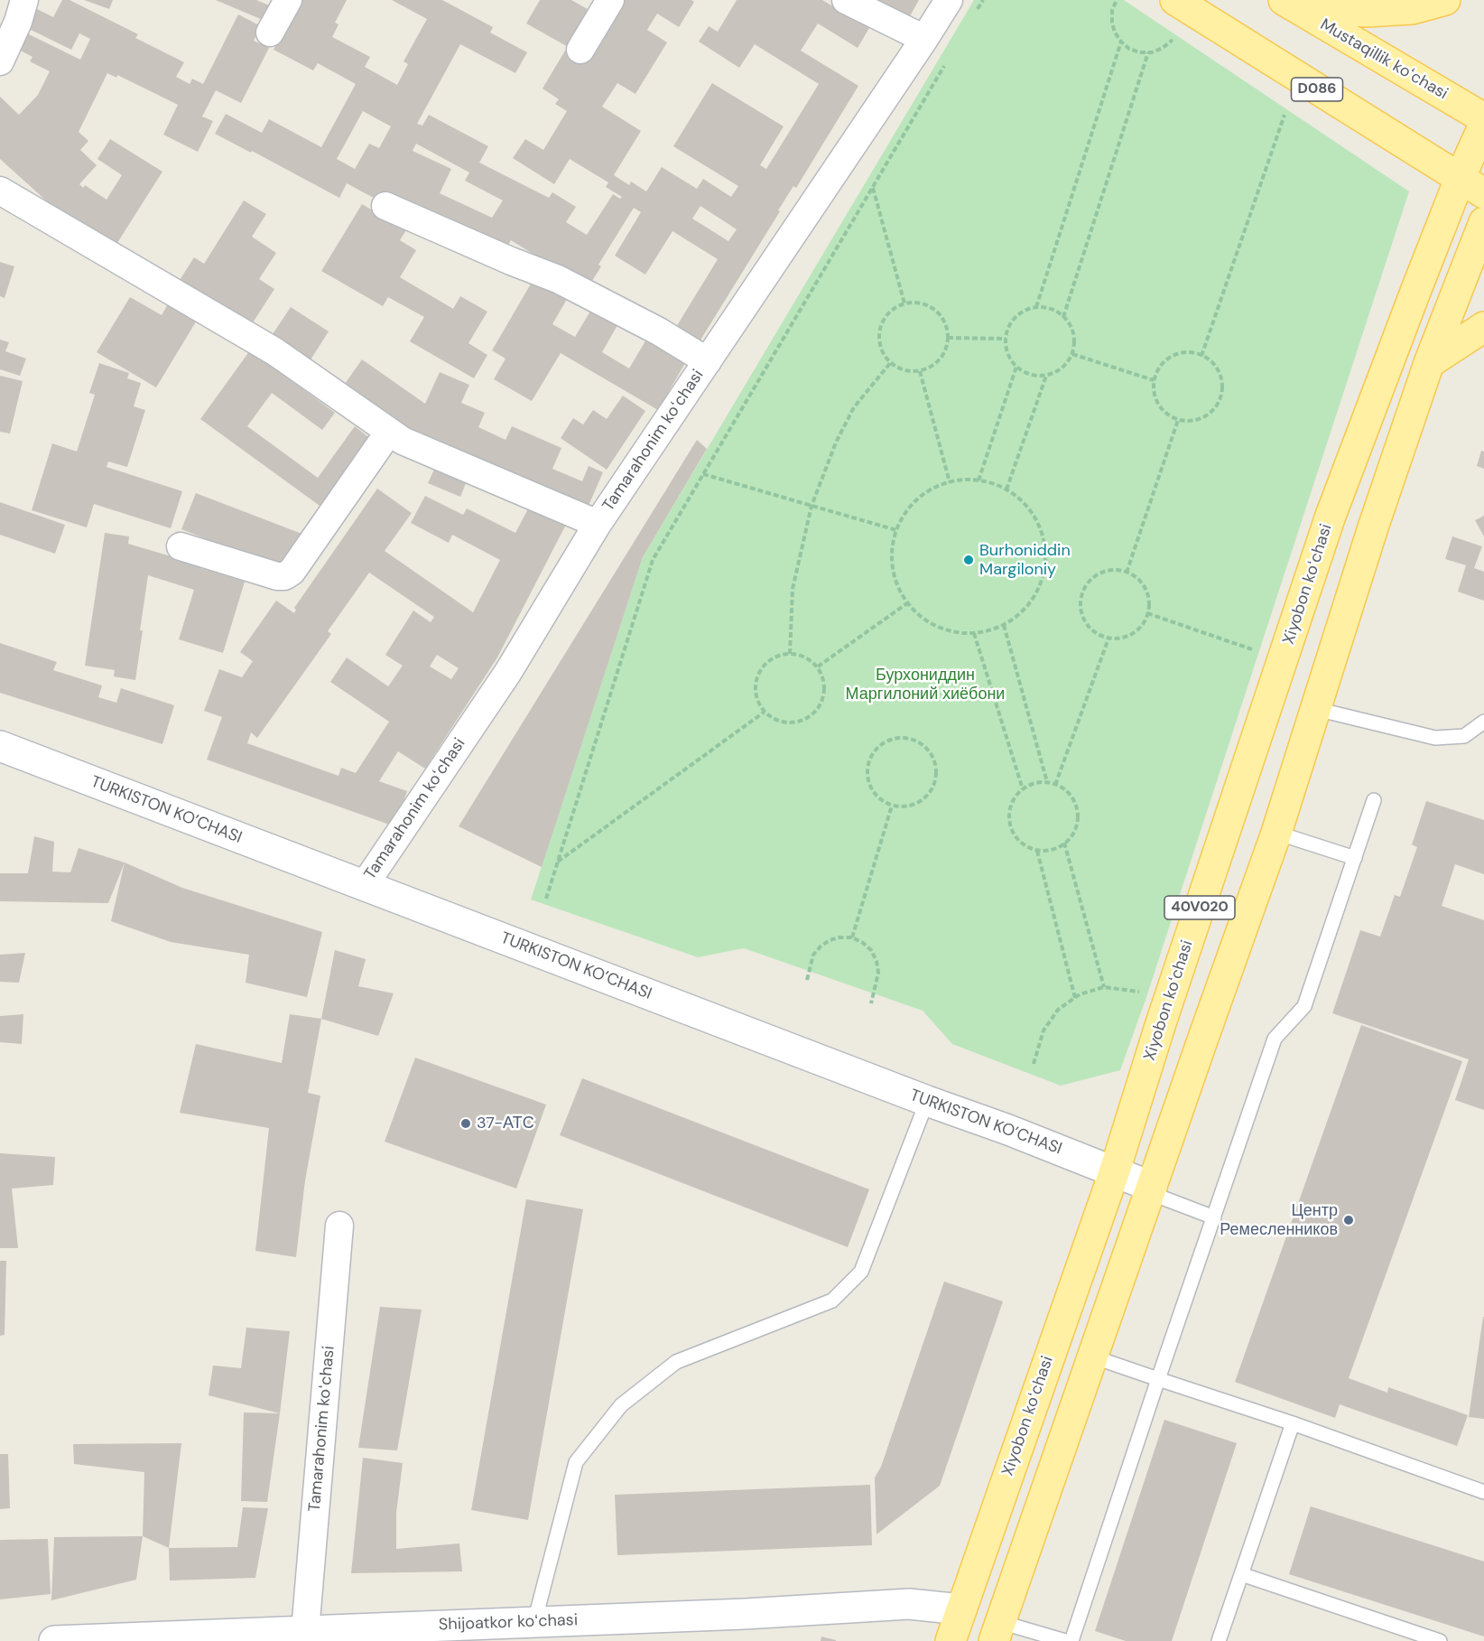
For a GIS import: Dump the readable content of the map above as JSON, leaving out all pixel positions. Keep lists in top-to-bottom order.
{
  "streets": {
    "main road": [
      "Mustaqillik koʻchasi",
      "D086",
      "Xiyobon koʻchasi",
      "TURKISTON KO’CHASI",
      "40V020",
      "Shijoatkor koʻchasi"
    ],
    "street": ["Tamarahonim koʻchasi"]
  },
  "crossings": [
    ["D086", "Xiyobon koʻchasi"],
    ["D086", "40V020"],
    ["Tamarahonim koʻchasi", "TURKISTON KO’CHASI"],
    ["Tamarahonim koʻchasi", "Shijoatkor koʻchasi"],
    ["Xiyobon koʻchasi", "TURKISTON KO’CHASI"],
    ["Xiyobon koʻchasi", "40V020"],
    ["Xiyobon koʻchasi", "Shijoatkor koʻchasi"],
    ["TURKISTON KO’CHASI", "40V020"]
  ],
  "parks": ["Бурхониддин Маргилоний хиёбони"],
  "places": ["Burhoniddin Margiloniy", "37-АТС", "Центр Ремесленников"]
}
